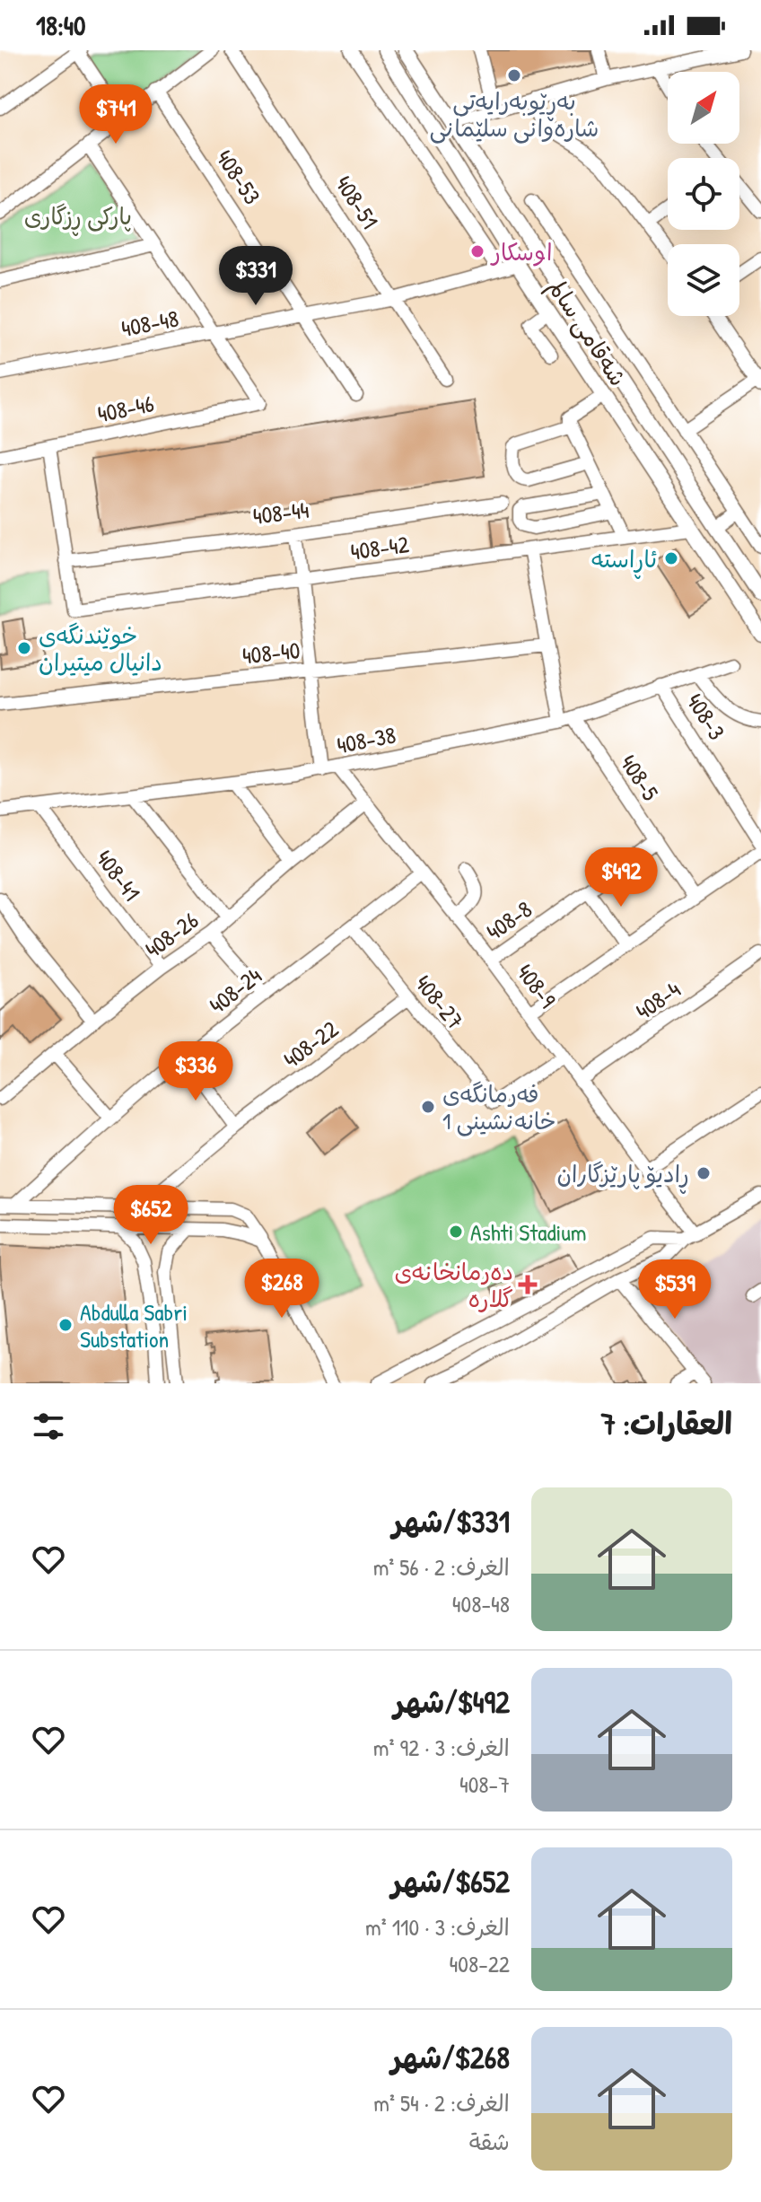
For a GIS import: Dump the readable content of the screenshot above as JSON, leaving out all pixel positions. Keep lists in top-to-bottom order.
{
  "streets": {
    "main road": ["شەقامی سالم"],
    "street": [
      "408-53",
      "408-51",
      "408-48",
      "408-46",
      "408-44",
      "408-42",
      "408-40",
      "408-3",
      "408-38",
      "408-5",
      "408-41",
      "408-8",
      "408-26",
      "408-9",
      "408-24",
      "408-4",
      "408-27",
      "408-22"
    ]
  },
  "crossings": [
    ["408-53", "408-48"],
    ["408-51", "408-48"],
    ["408-48", "شەقامی سالم"],
    ["408-48", "408-46"],
    ["شەقامی سالم", "408-42"],
    ["408-44", "408-42"],
    ["408-3", "408-38"],
    ["408-38", "408-5"],
    ["408-38", "408-41"],
    ["408-38", "408-9"],
    ["408-5", "408-8"],
    ["408-41", "408-26"],
    ["408-8", "408-9"],
    ["408-26", "408-9"],
    ["408-9", "408-24"],
    ["408-9", "408-4"],
    ["408-9", "408-27"],
    ["408-24", "408-27"],
    ["408-27", "408-22"]
  ],
  "parks": ["پارکی ڕزگاری"],
  "places": {
    "other": [
      "بەڕێوبەرایەتی شارەوانی سلێمانی",
      "اوسكار",
      "ئاڕاستە",
      "خوێندنگەی دانیال میتیران",
      "فەرمانگەی خانەنشینی 1",
      "ڕادیۆ پارێزگاران",
      "Ashti Stadium",
      "Abdulla Sabri Substation"
    ],
    "health": ["دەرمانخانەی گلارە"]
  },
  "north": "top right",
  "page": {
    "status": "18:40",
    "price": [
      "$741",
      "$331",
      "$492",
      "$336",
      "$652",
      "$268",
      "$539"
    ],
    "heading": "العقارات: 7",
    "list": [
      {
        "name": "$331/شهر",
        "note": "الغرف: 2 · 56 m² · 408-48"
      },
      {
        "name": "$492/شهر",
        "note": "الغرف: 3 · 92 m² · 408-7"
      },
      {
        "name": "$652/شهر",
        "note": "الغرف: 3 · 110 m² · 408-22"
      },
      {
        "name": "$268/شهر",
        "note": "الغرف: 2 · 54 m² · شقة"
      }
    ]
  }
}
